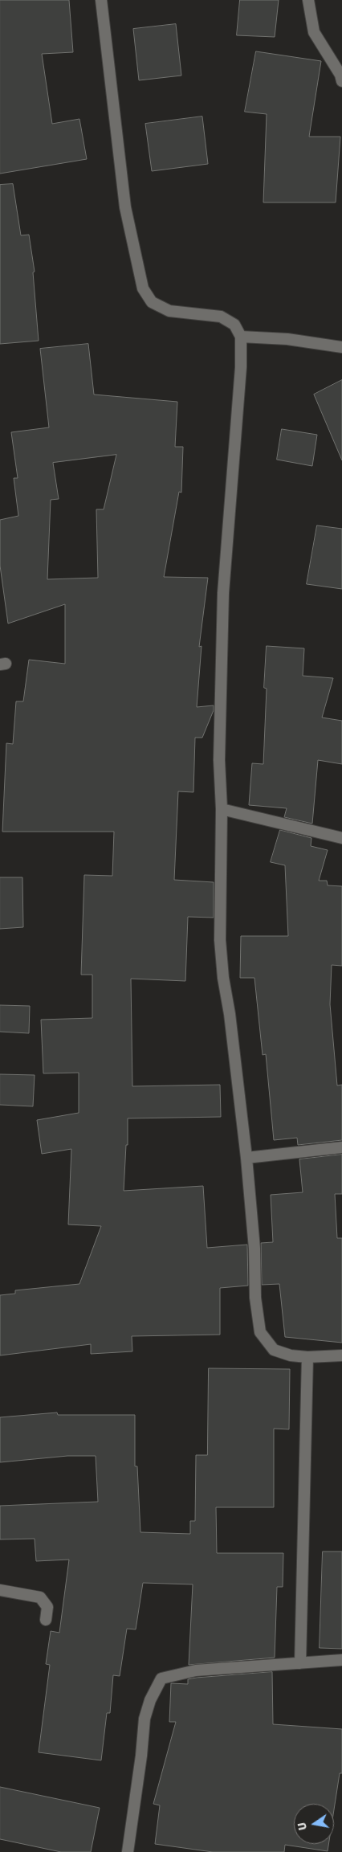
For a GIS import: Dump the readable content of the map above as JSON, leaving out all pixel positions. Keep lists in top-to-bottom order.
{
  "north": "left"
}
